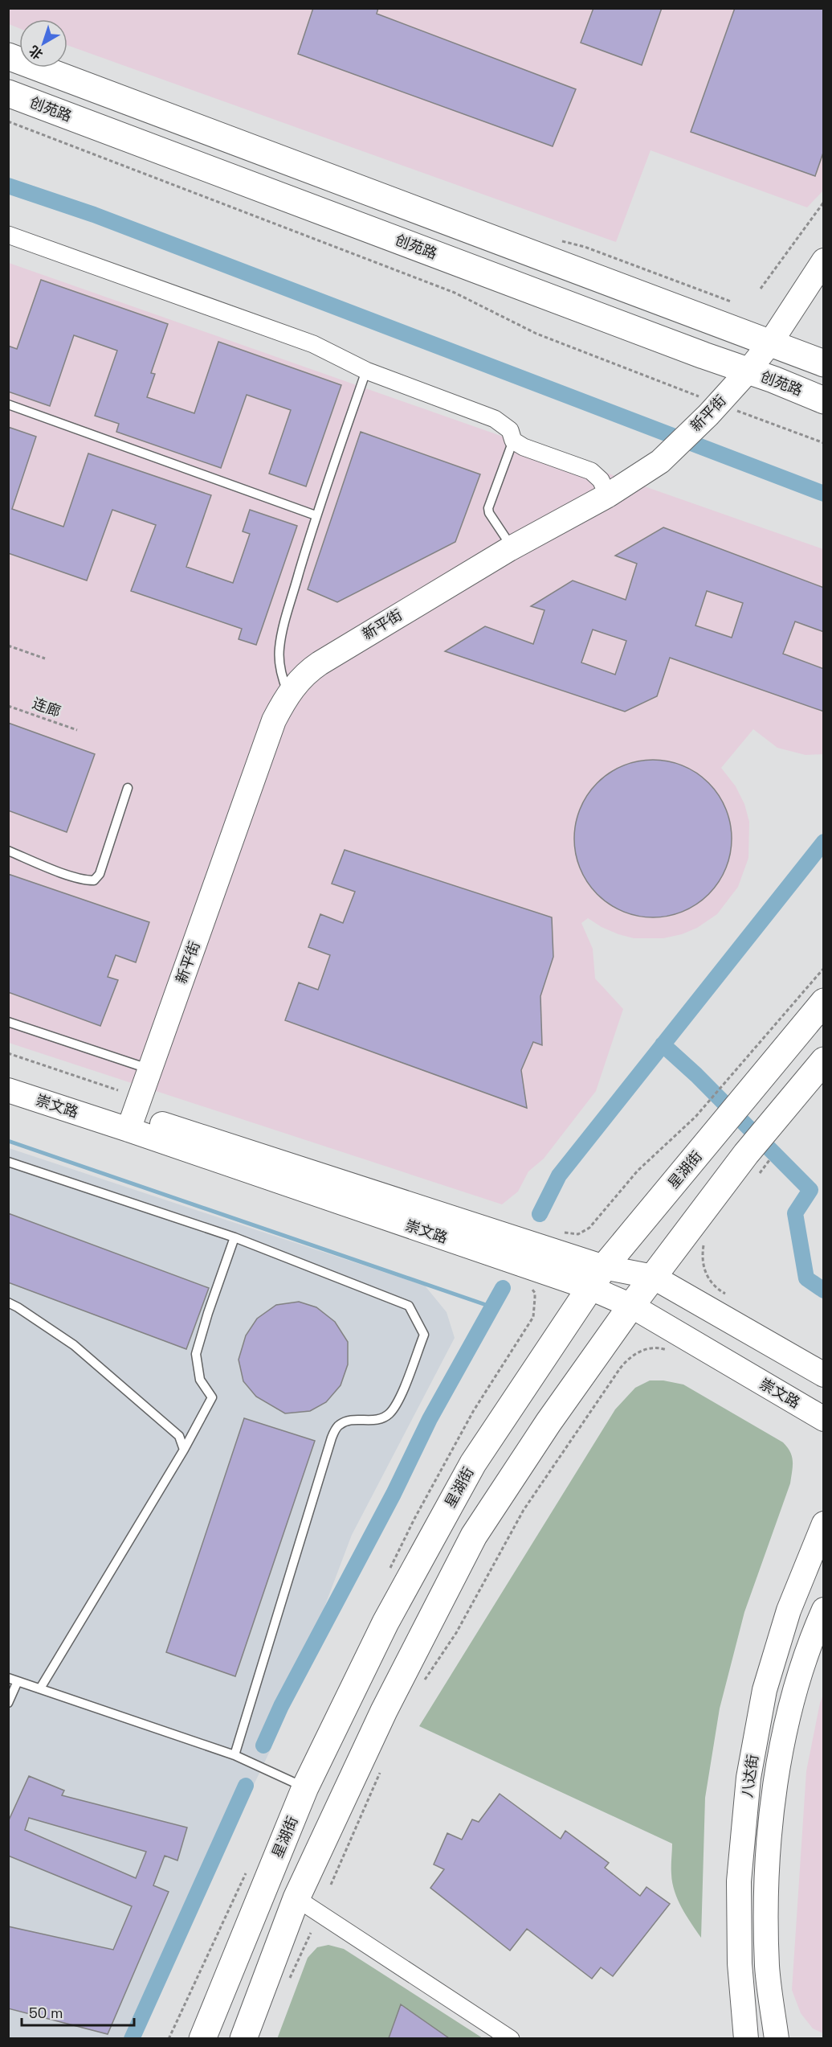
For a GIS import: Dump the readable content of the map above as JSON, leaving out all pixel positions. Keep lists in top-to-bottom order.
{
  "streets": {
    "main road": ["创苑路", "星湖街"],
    "street": ["新平街", "崇文路", "八达街"],
    "path": ["连廊"]
  },
  "crossings": [
    ["创苑路", "新平街"],
    ["新平街", "崇文路"],
    ["崇文路", "星湖街"]
  ],
  "scale_bar": "50 m",
  "north": "bottom left"
}
